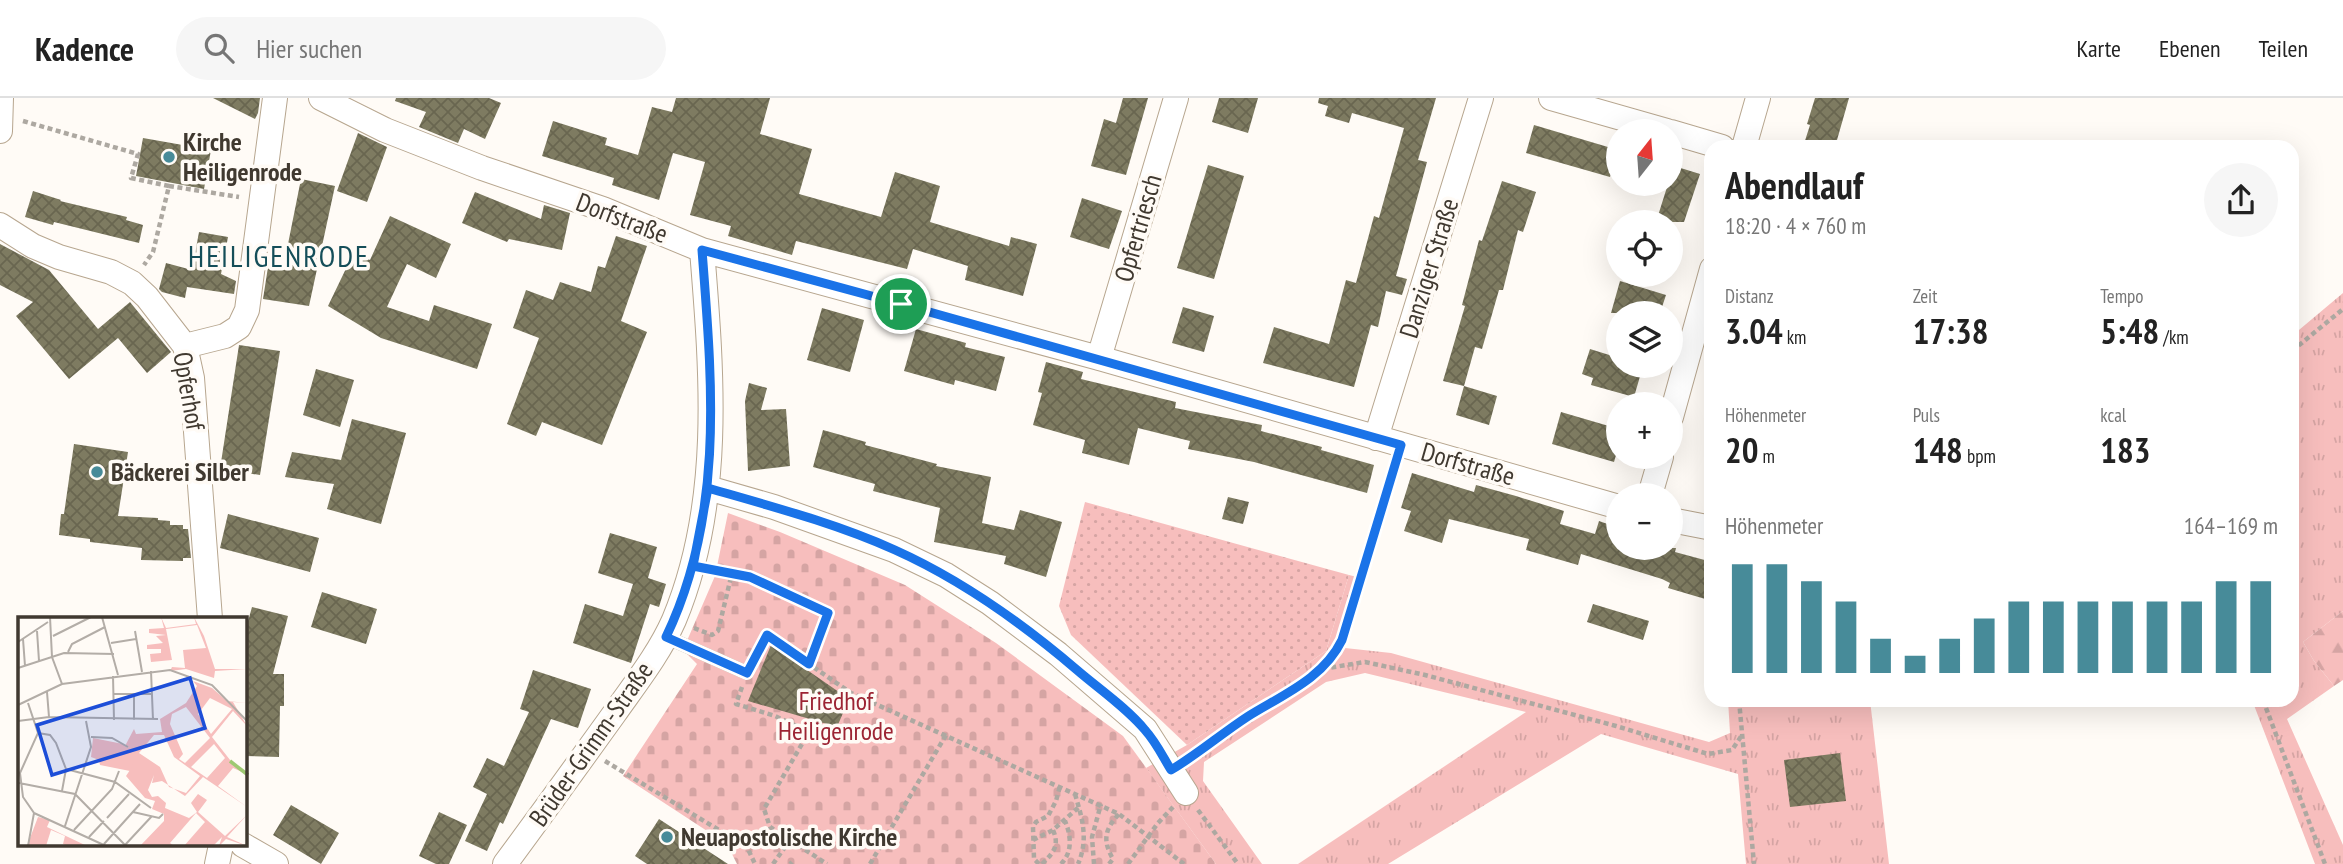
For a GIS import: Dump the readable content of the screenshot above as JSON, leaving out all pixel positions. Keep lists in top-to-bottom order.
{
  "streets": {
    "street": [
      "Dorfstraße",
      "Opfertriesch",
      "Danziger Straße",
      "Opferhof",
      "Brüder-Grimm-Straße"
    ]
  },
  "crossings": [
    ["Dorfstraße", "Opfertriesch"],
    ["Dorfstraße", "Danziger Straße"],
    ["Dorfstraße", "Brüder-Grimm-Straße"]
  ],
  "districts": ["HEILIGENRODE"],
  "parks": ["Friedhof Heiligenrode"],
  "places": ["Kirche Heiligenrode", "Bäckerei Silber", "Neuapostolische Kirche"],
  "north": "top",
  "page": {
    "header": "Kadence",
    "search": "Hier suchen",
    "nav": ["Karte", "Ebenen", "Teilen"],
    "map_buttons": ["+", "−"],
    "heading": ["Abendlauf", "18:20 · 4 × 760 m"],
    "stats": [
      ["Distanz", "3.04 km"],
      ["Zeit", "17:38"],
      ["Tempo", "5:48 /km"],
      ["Höhenmeter", "20 m"],
      ["Puls", "148 bpm"],
      ["kcal", "183"]
    ],
    "chart": ["Höhenmeter", "164–169 m"]
  }
}
